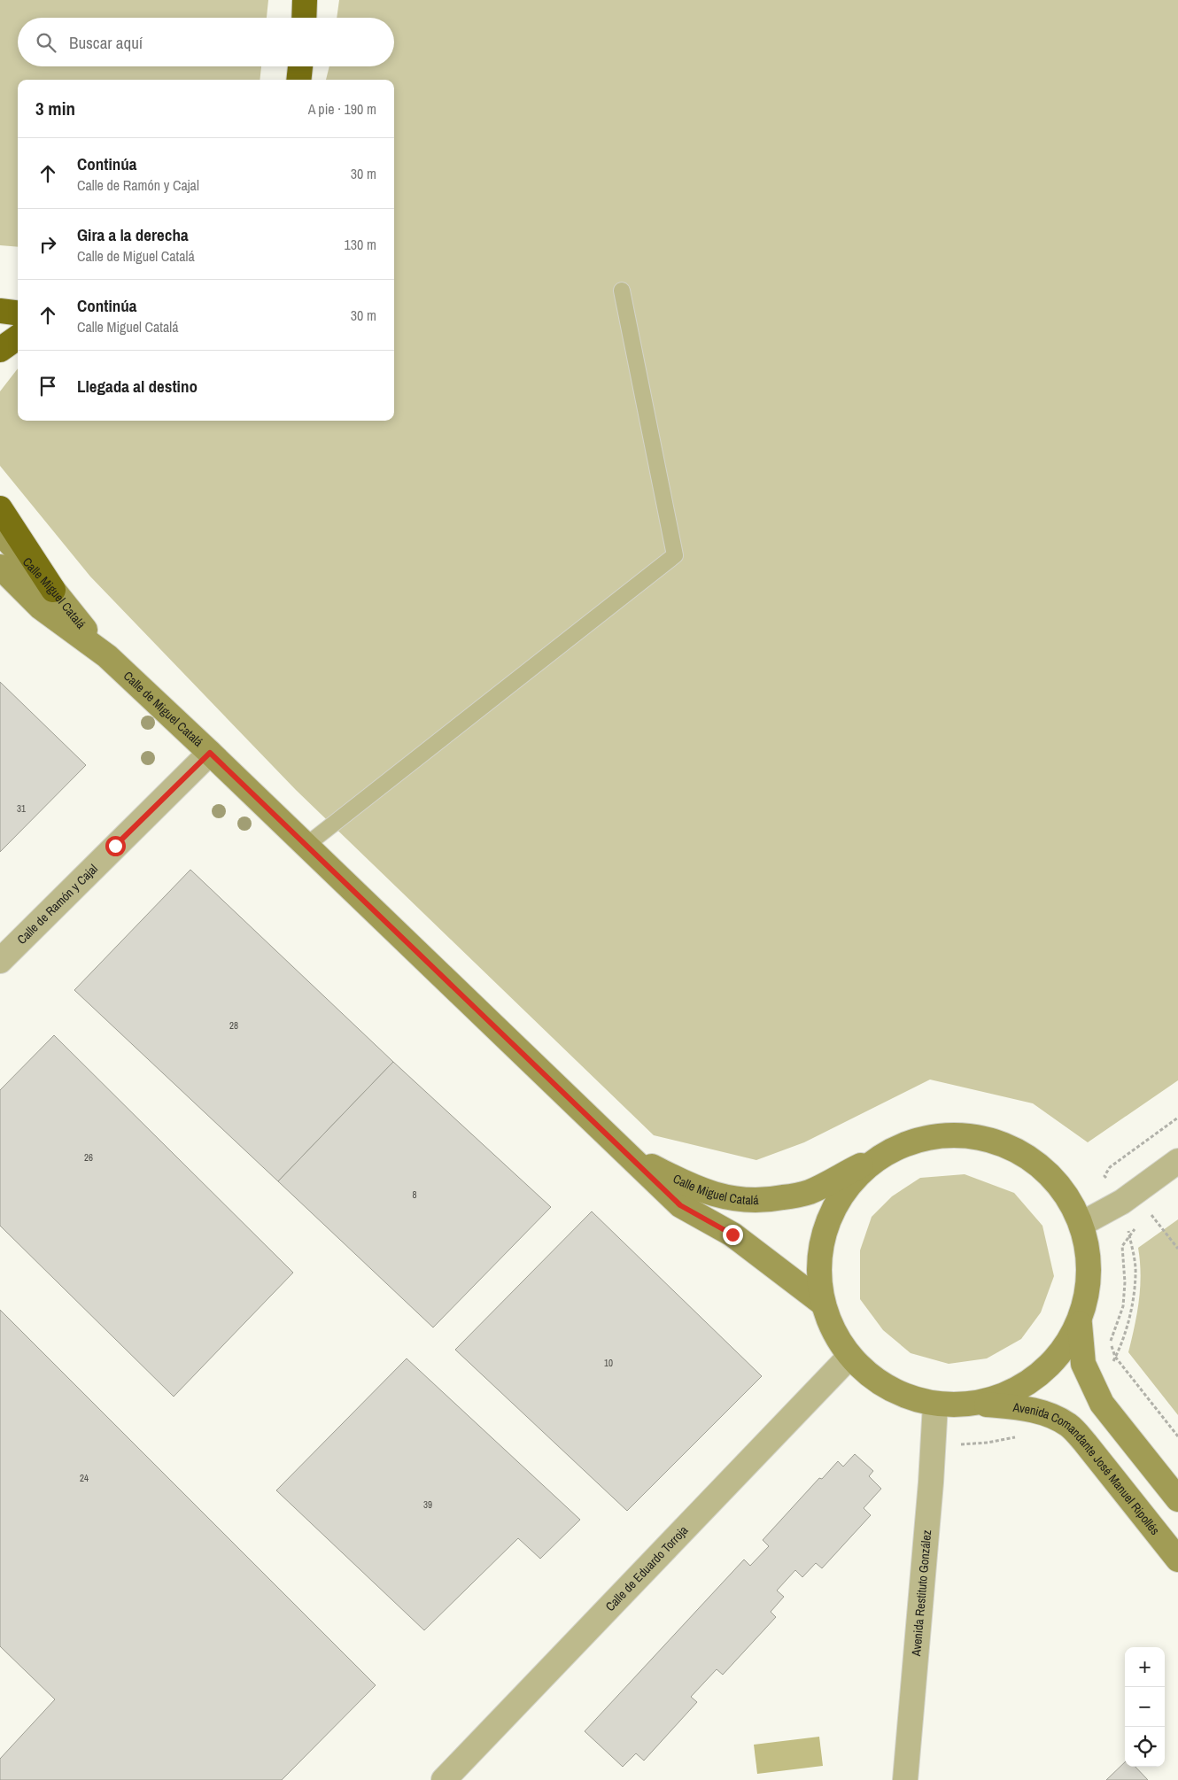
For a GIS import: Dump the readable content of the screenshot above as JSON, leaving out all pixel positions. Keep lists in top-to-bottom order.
{
  "streets": {
    "street": [
      "Calle Miguel Catalá",
      "Calle de Miguel Catalá",
      "Calle de Ramón y Cajal",
      "Avenida Comandante José Manuel Ripollés",
      "Calle de Eduardo Torroja",
      "Avenida Restituto González"
    ]
  },
  "crossings": [
    ["Calle Miguel Catalá", "Calle de Miguel Catalá"],
    ["Calle de Miguel Catalá", "Calle de Ramón y Cajal"]
  ],
  "house_numbers": [
    "31",
    "28",
    "26",
    "8",
    "10",
    "24",
    "39"
  ],
  "page": {
    "search": "Buscar aquí",
    "heading": ["3 min", "A pie · 190 m"],
    "list": [
      ["Continúa", "Calle de Ramón y Cajal", "30 m"],
      ["Gira a la derecha", "Calle de Miguel Catalá", "130 m"],
      ["Continúa", "Calle Miguel Catalá", "30 m"],
      "Llegada al destino"
    ],
    "map_buttons": ["+", "−"]
  }
}
